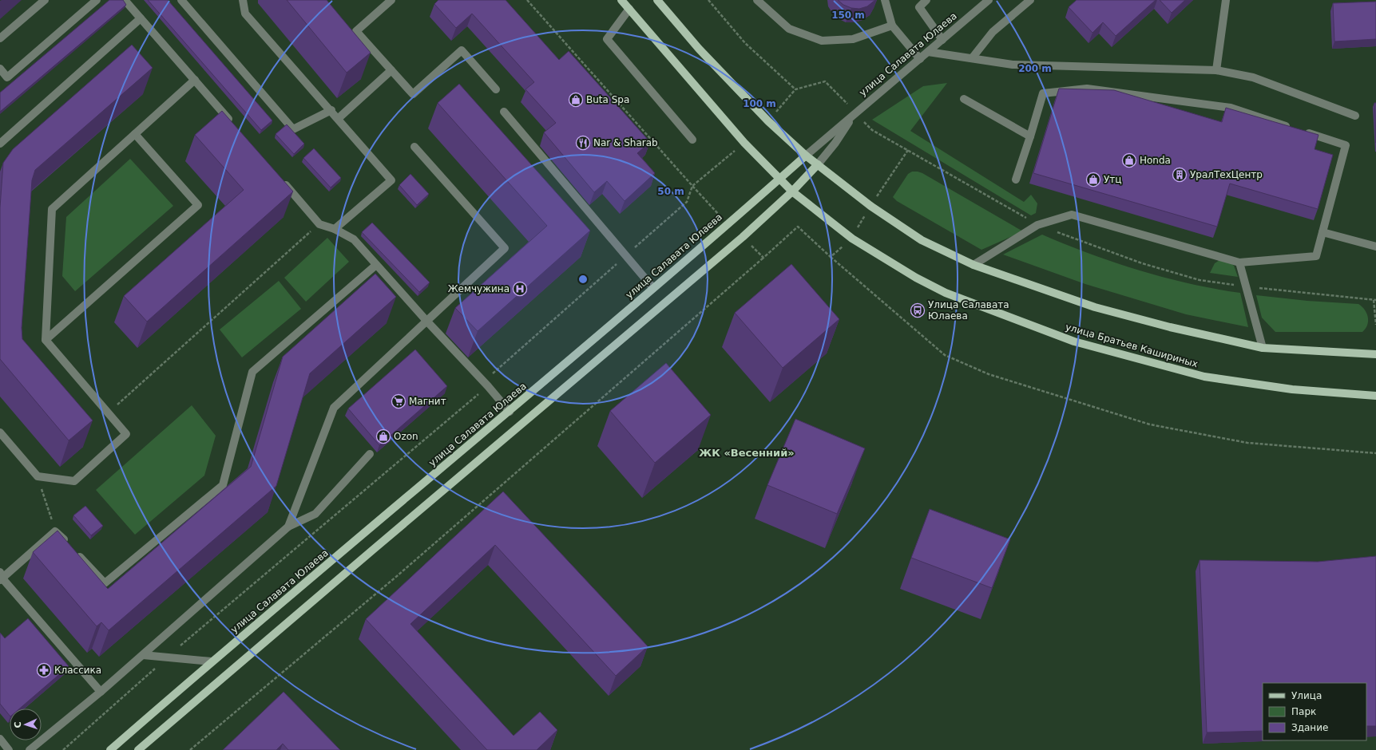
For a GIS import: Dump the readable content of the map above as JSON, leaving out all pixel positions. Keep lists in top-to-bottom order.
{
  "streets": {
    "main road": ["улица Салавата Юлаева", "улица Братьев Кашириных"]
  },
  "crossings": [
    ["улица Салавата Юлаева", "улица Братьев Кашириных"]
  ],
  "districts": ["ЖК «Весенний»"],
  "places": {
    "shop": [
      "Buta Spa",
      "Honda",
      "Утц",
      "Ozon"
    ],
    "restaurant": ["Nar & Sharab"],
    "building": ["УралТехЦентр"],
    "hospital": ["Жемчужина"],
    "bus stop": ["Улица Салавата Юлаева"],
    "supermarket": ["Магнит"],
    "pharmacy": ["Классика"]
  },
  "legend": ["Улица", "Парк", "Здание"],
  "north": "left",
  "rings": [
    "150 m",
    "200 m",
    "100 m",
    "50 m"
  ]
}
